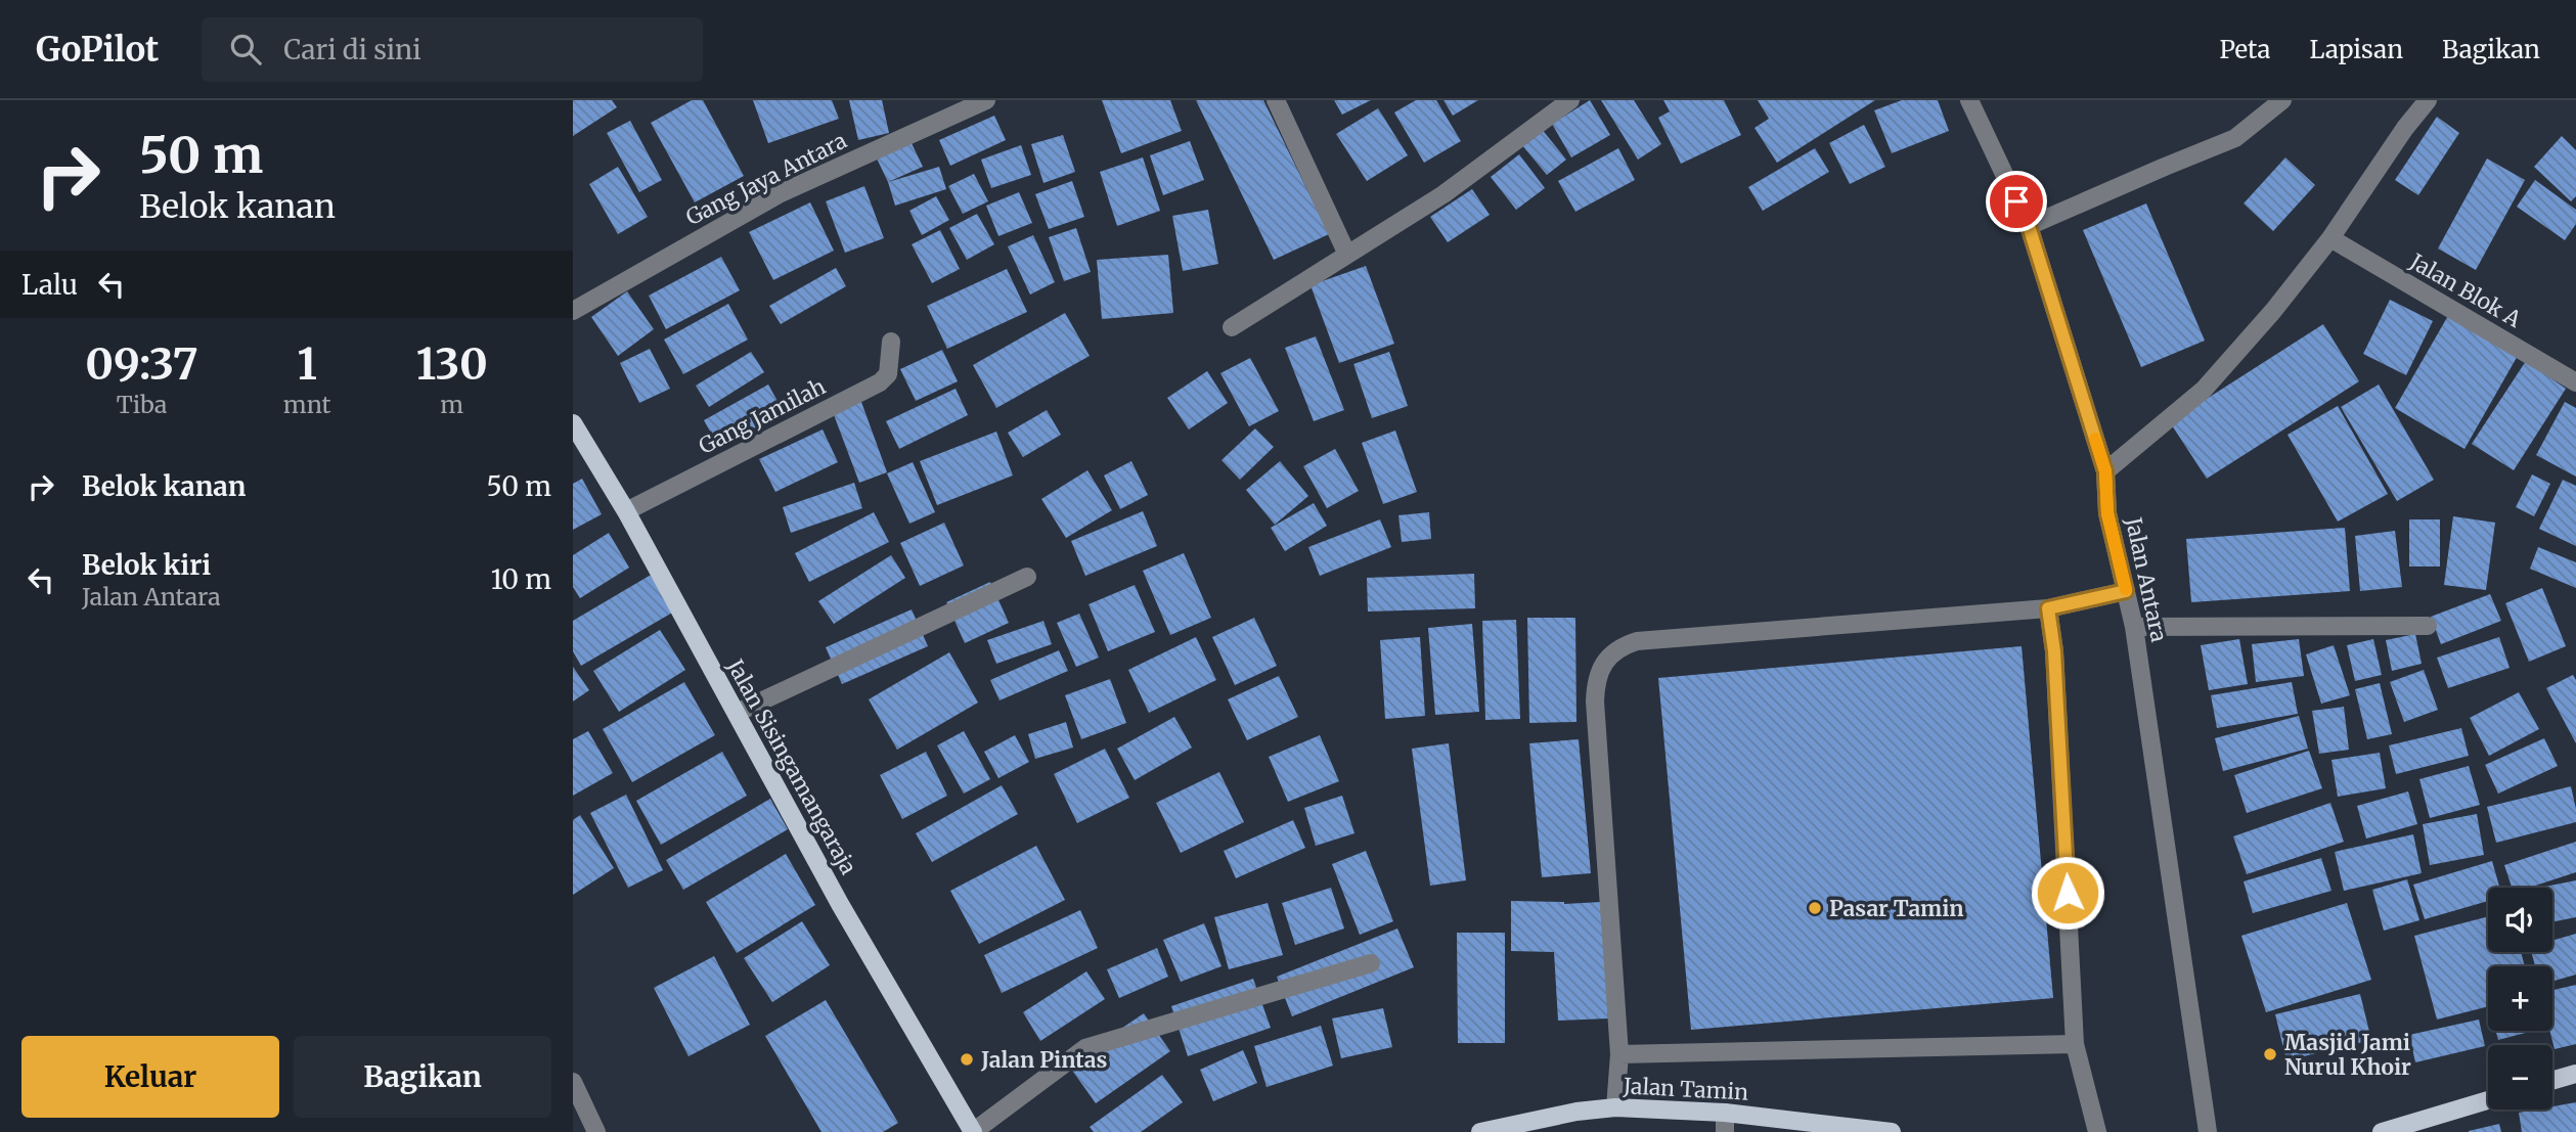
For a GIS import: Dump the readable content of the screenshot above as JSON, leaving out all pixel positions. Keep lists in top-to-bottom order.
{
  "streets": {
    "main road": ["Jalan Sisingamangaraja", "Jalan Tamin"],
    "street": [
      "Gang Jaya Antara",
      "Jalan Blok A",
      "Gang Jamilah",
      "Jalan Antara"
    ]
  },
  "crossings": [
    ["Gang Jamilah", "Jalan Sisingamangaraja"]
  ],
  "places": ["Pasar Tamin", "Masjid Jami Nurul Khoir", "Jalan Pintas"],
  "page": {
    "header": "GoPilot",
    "search": "Cari di sini",
    "nav": ["Peta", "Lapisan", "Bagikan"],
    "turn": ["50 m", "Belok kanan"],
    "then": "Lalu",
    "eta": [
      "09:37",
      "Tiba",
      "1",
      "mnt",
      "130",
      "m"
    ],
    "list": [
      {
        "name": "Belok kanan",
        "value": "50 m"
      },
      {
        "name": "Belok kiri",
        "note": "Jalan Antara",
        "value": "10 m"
      }
    ],
    "map_buttons": ["+", "−"],
    "buttons": ["Keluar", "Bagikan"]
  }
}
